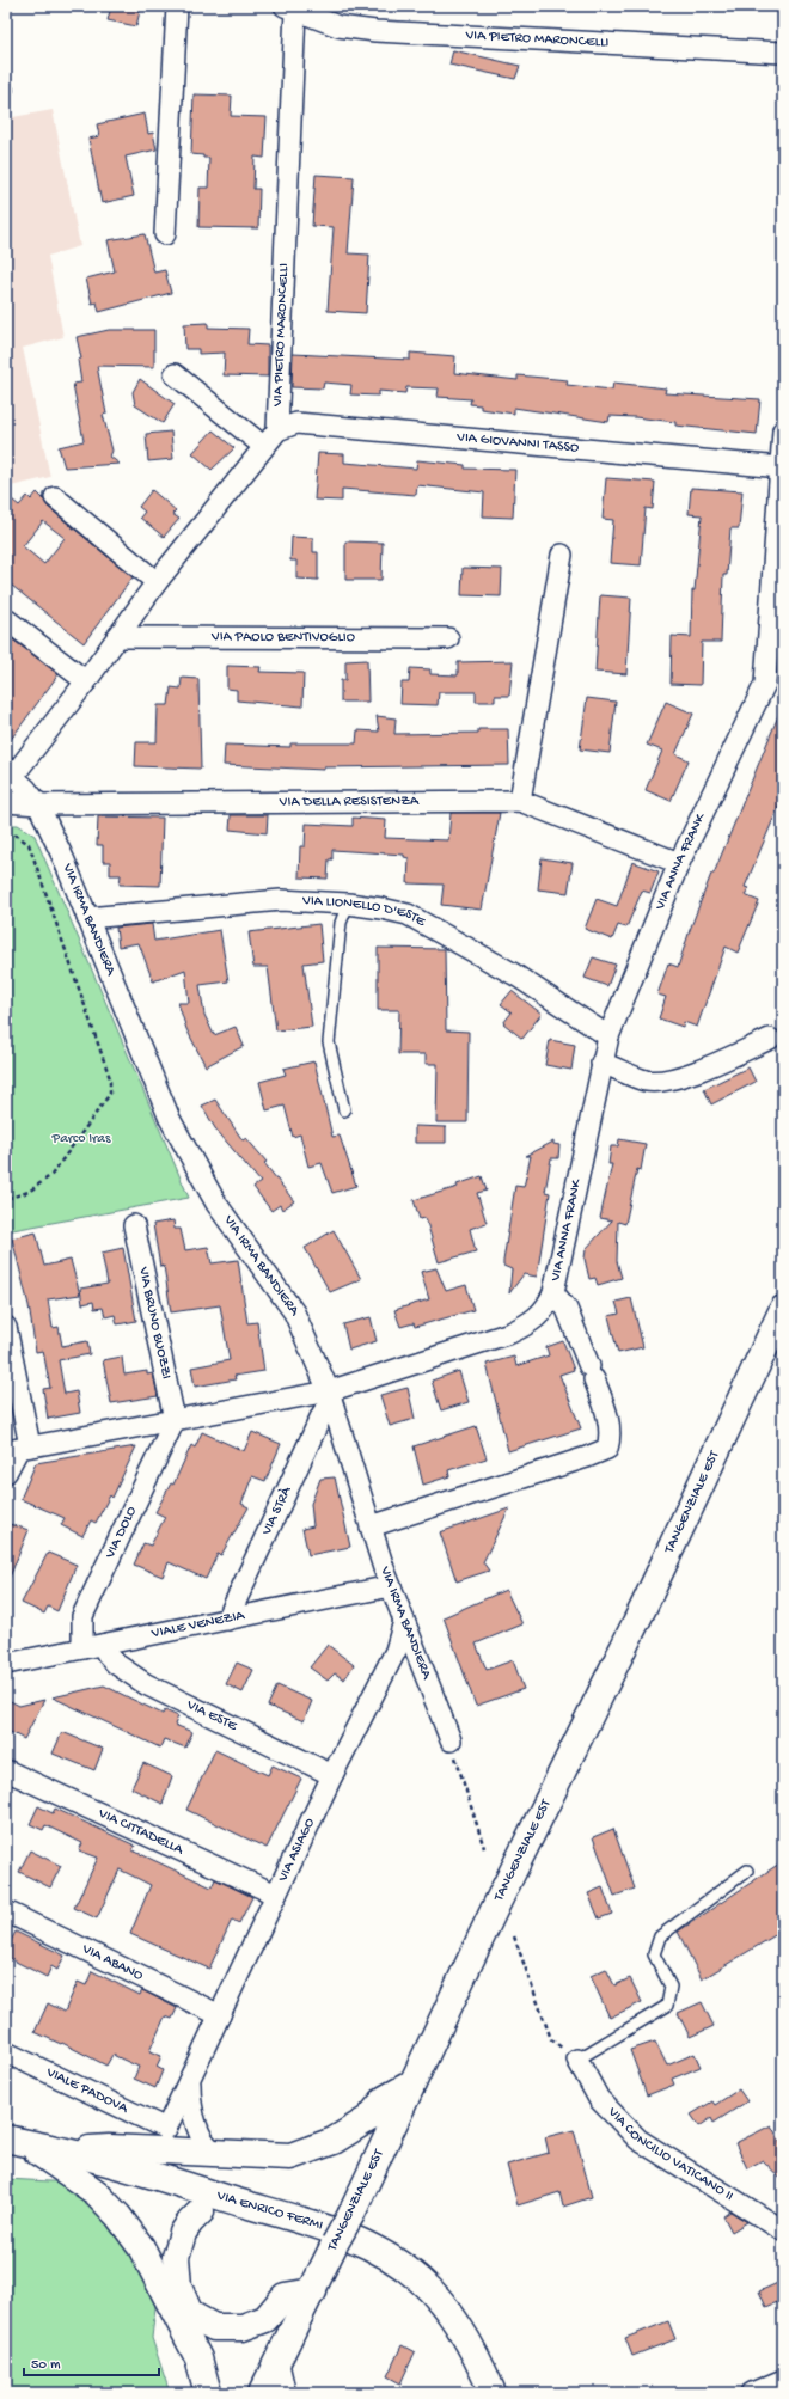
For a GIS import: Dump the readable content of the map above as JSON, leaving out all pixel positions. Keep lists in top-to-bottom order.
{
  "streets": {
    "street": [
      "VIA PIETRO MARONCELLI",
      "VIA GIOVANNI TASSO",
      "VIA PAOLO BENTIVOGLIO",
      "VIA DELLA RESISTENZA",
      "VIA ANNA FRANK",
      "VIA LIONELLO D'ESTE",
      "VIA IRMA BANDIERA",
      "VIA BRUNO BUOZZI",
      "TANGENZIALE EST",
      "VIA STRÀ",
      "VIA DOLO",
      "VIALE VENEZIA",
      "VIA ESTE",
      "VIA CITTADELLA",
      "VIA ASIAGO",
      "VIA ABANO",
      "VIALE PADOVA",
      "VIA CONCILIO VATICANO II",
      "VIA ENRICO FERMI"
    ]
  },
  "crossings": [
    ["VIA PIETRO MARONCELLI", "VIA GIOVANNI TASSO"],
    ["VIA GIOVANNI TASSO", "VIA ANNA FRANK"],
    ["VIA DELLA RESISTENZA", "VIA ANNA FRANK"],
    ["VIA DELLA RESISTENZA", "VIA IRMA BANDIERA"],
    ["VIA ANNA FRANK", "VIA LIONELLO D'ESTE"],
    ["VIA ANNA FRANK", "VIA IRMA BANDIERA"],
    ["VIA ANNA FRANK", "VIA STRÀ"],
    ["VIA LIONELLO D'ESTE", "VIA IRMA BANDIERA"],
    ["VIA IRMA BANDIERA", "VIA STRÀ"],
    ["VIA IRMA BANDIERA", "VIALE VENEZIA"],
    ["VIA IRMA BANDIERA", "VIA ASIAGO"],
    ["VIA BRUNO BUOZZI", "VIA DOLO"],
    ["VIA STRÀ", "VIALE VENEZIA"],
    ["VIA DOLO", "VIALE VENEZIA"],
    ["VIALE VENEZIA", "VIA ESTE"],
    ["VIA ESTE", "VIA ASIAGO"],
    ["VIA CITTADELLA", "VIA ASIAGO"],
    ["VIA ASIAGO", "VIA ABANO"],
    ["VIA ASIAGO", "VIALE PADOVA"]
  ],
  "parks": ["Parco Iras"],
  "scale_bar": "50 m"
}
